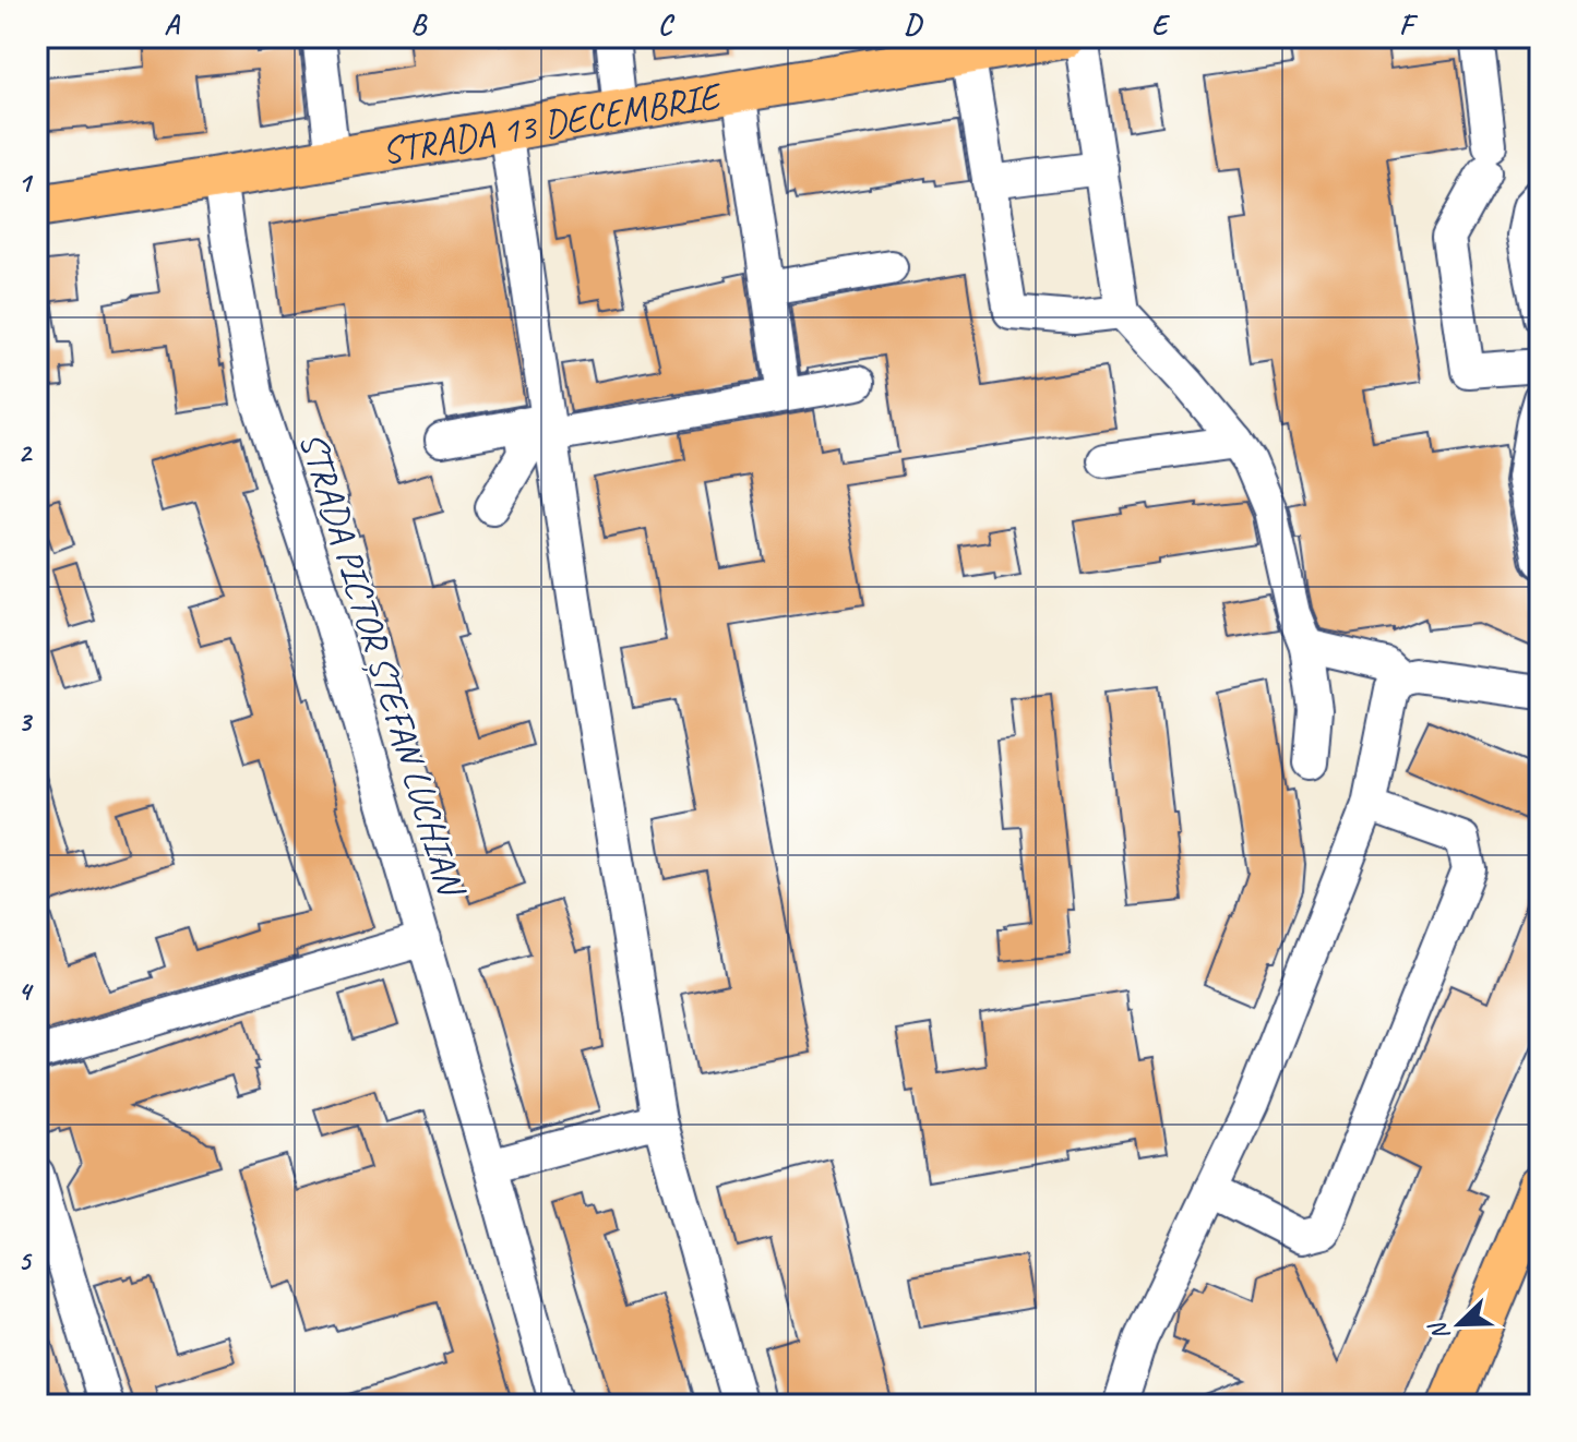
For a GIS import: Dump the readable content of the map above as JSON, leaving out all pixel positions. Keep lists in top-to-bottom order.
{
  "streets": {
    "main road": ["STRADA 13 DECEMBRIE"],
    "street": ["STRADA PICTOR ȘTEFAN LUCHIAN"]
  },
  "crossings": [
    ["STRADA 13 DECEMBRIE", "STRADA PICTOR ȘTEFAN LUCHIAN"]
  ],
  "north": "bottom left",
  "grid": {
    "columns": [
      "A",
      "B",
      "C",
      "D",
      "E",
      "F"
    ],
    "rows": [
      "1",
      "2",
      "3",
      "4",
      "5"
    ]
  }
}
